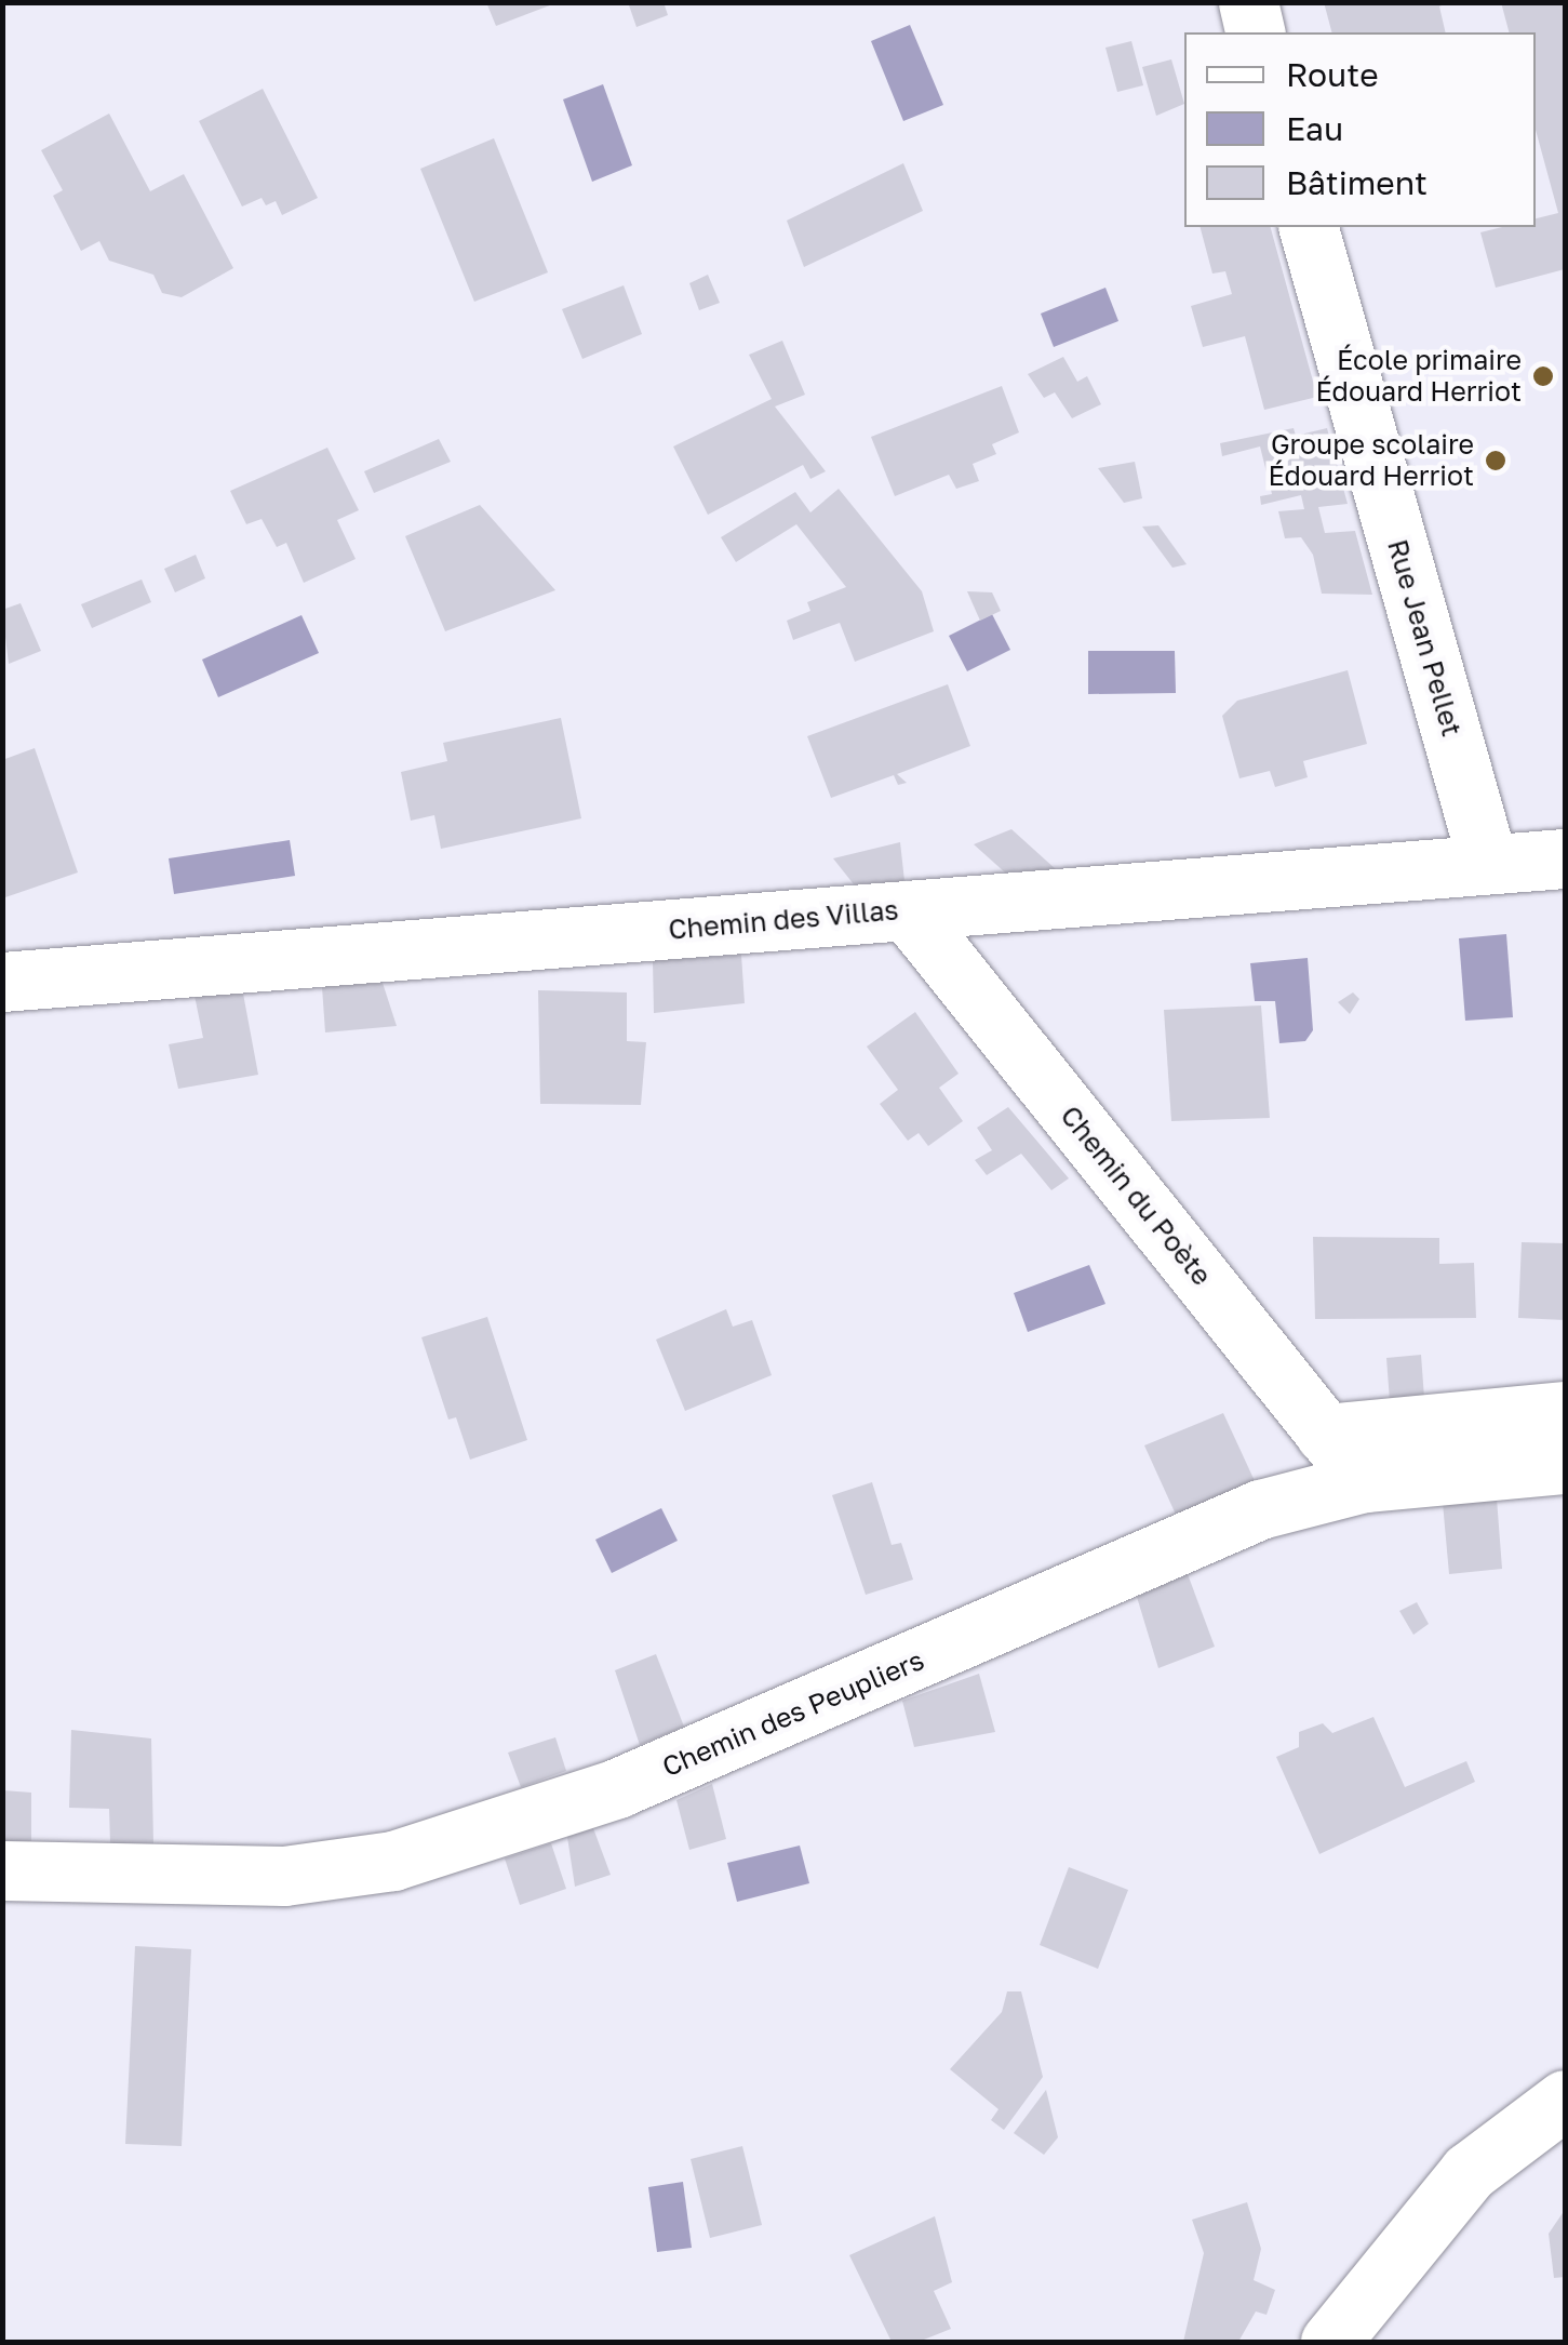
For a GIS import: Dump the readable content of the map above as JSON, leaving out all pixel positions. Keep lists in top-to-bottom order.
{
  "streets": {
    "street": [
      "Rue Jean Pellet",
      "Chemin des Villas",
      "Chemin du Poète",
      "Chemin des Peupliers"
    ]
  },
  "crossings": [
    ["Rue Jean Pellet", "Chemin des Villas"],
    ["Chemin des Villas", "Chemin du Poète"],
    ["Chemin du Poète", "Chemin des Peupliers"]
  ],
  "places": ["École primaire Édouard Herriot", "Groupe scolaire Édouard Herriot"],
  "legend": ["Route", "Eau", "Bâtiment"]
}
